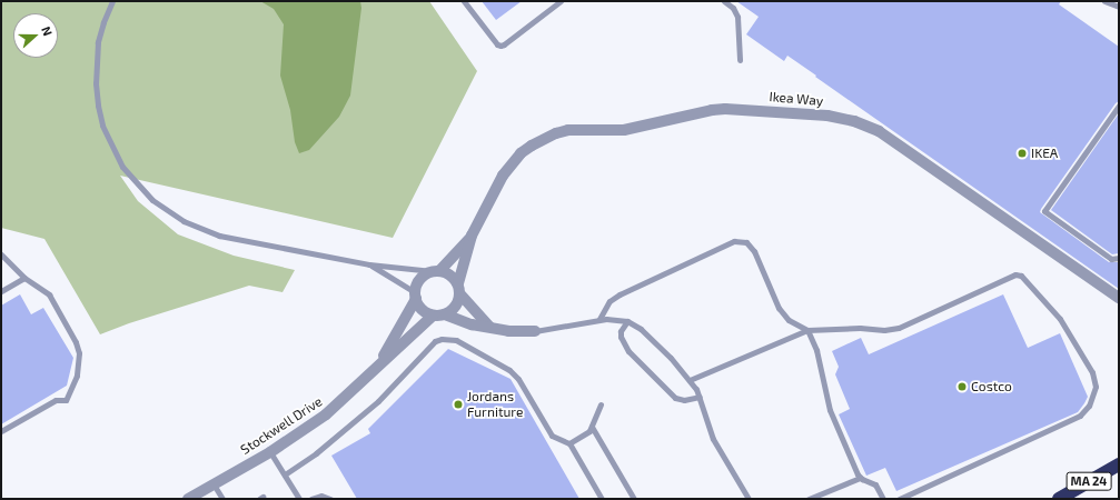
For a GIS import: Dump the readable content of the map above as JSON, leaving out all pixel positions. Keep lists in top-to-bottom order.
{
  "streets": {
    "highway": ["MA 24"],
    "street": ["Ikea Way", "Stockwell Drive"]
  },
  "crossings": [
    ["Ikea Way", "Stockwell Drive"]
  ],
  "places": ["IKEA", "Costco", "Jordans Furniture"],
  "north": "right"
}
